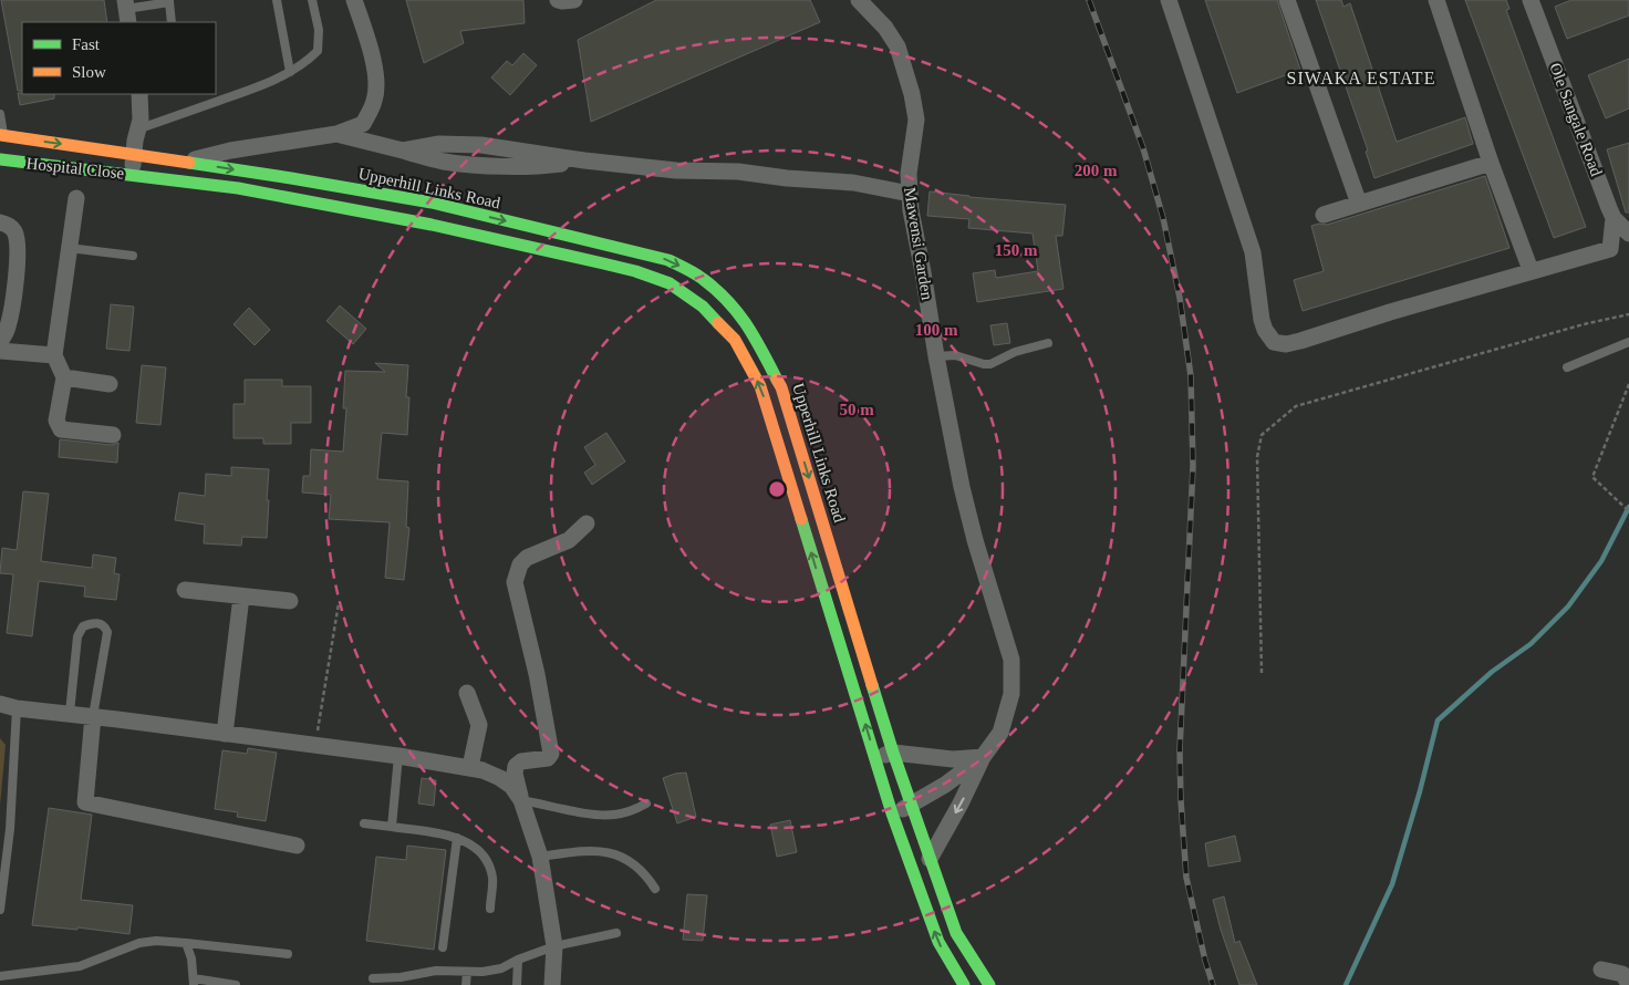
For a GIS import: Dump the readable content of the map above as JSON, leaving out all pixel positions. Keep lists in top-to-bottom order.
{
  "streets": {
    "street": [
      "Ole Sangale Road",
      "Hospital Close",
      "Upperhill Links Road",
      "Mawensi Garden"
    ]
  },
  "crossings": [
    ["Hospital Close", "Upperhill Links Road"]
  ],
  "one_way": ["Upperhill Links Road"],
  "districts": ["SIWAKA ESTATE"],
  "legend": ["Fast", "Slow"],
  "rings": [
    "200 m",
    "150 m",
    "100 m",
    "50 m"
  ]
}
